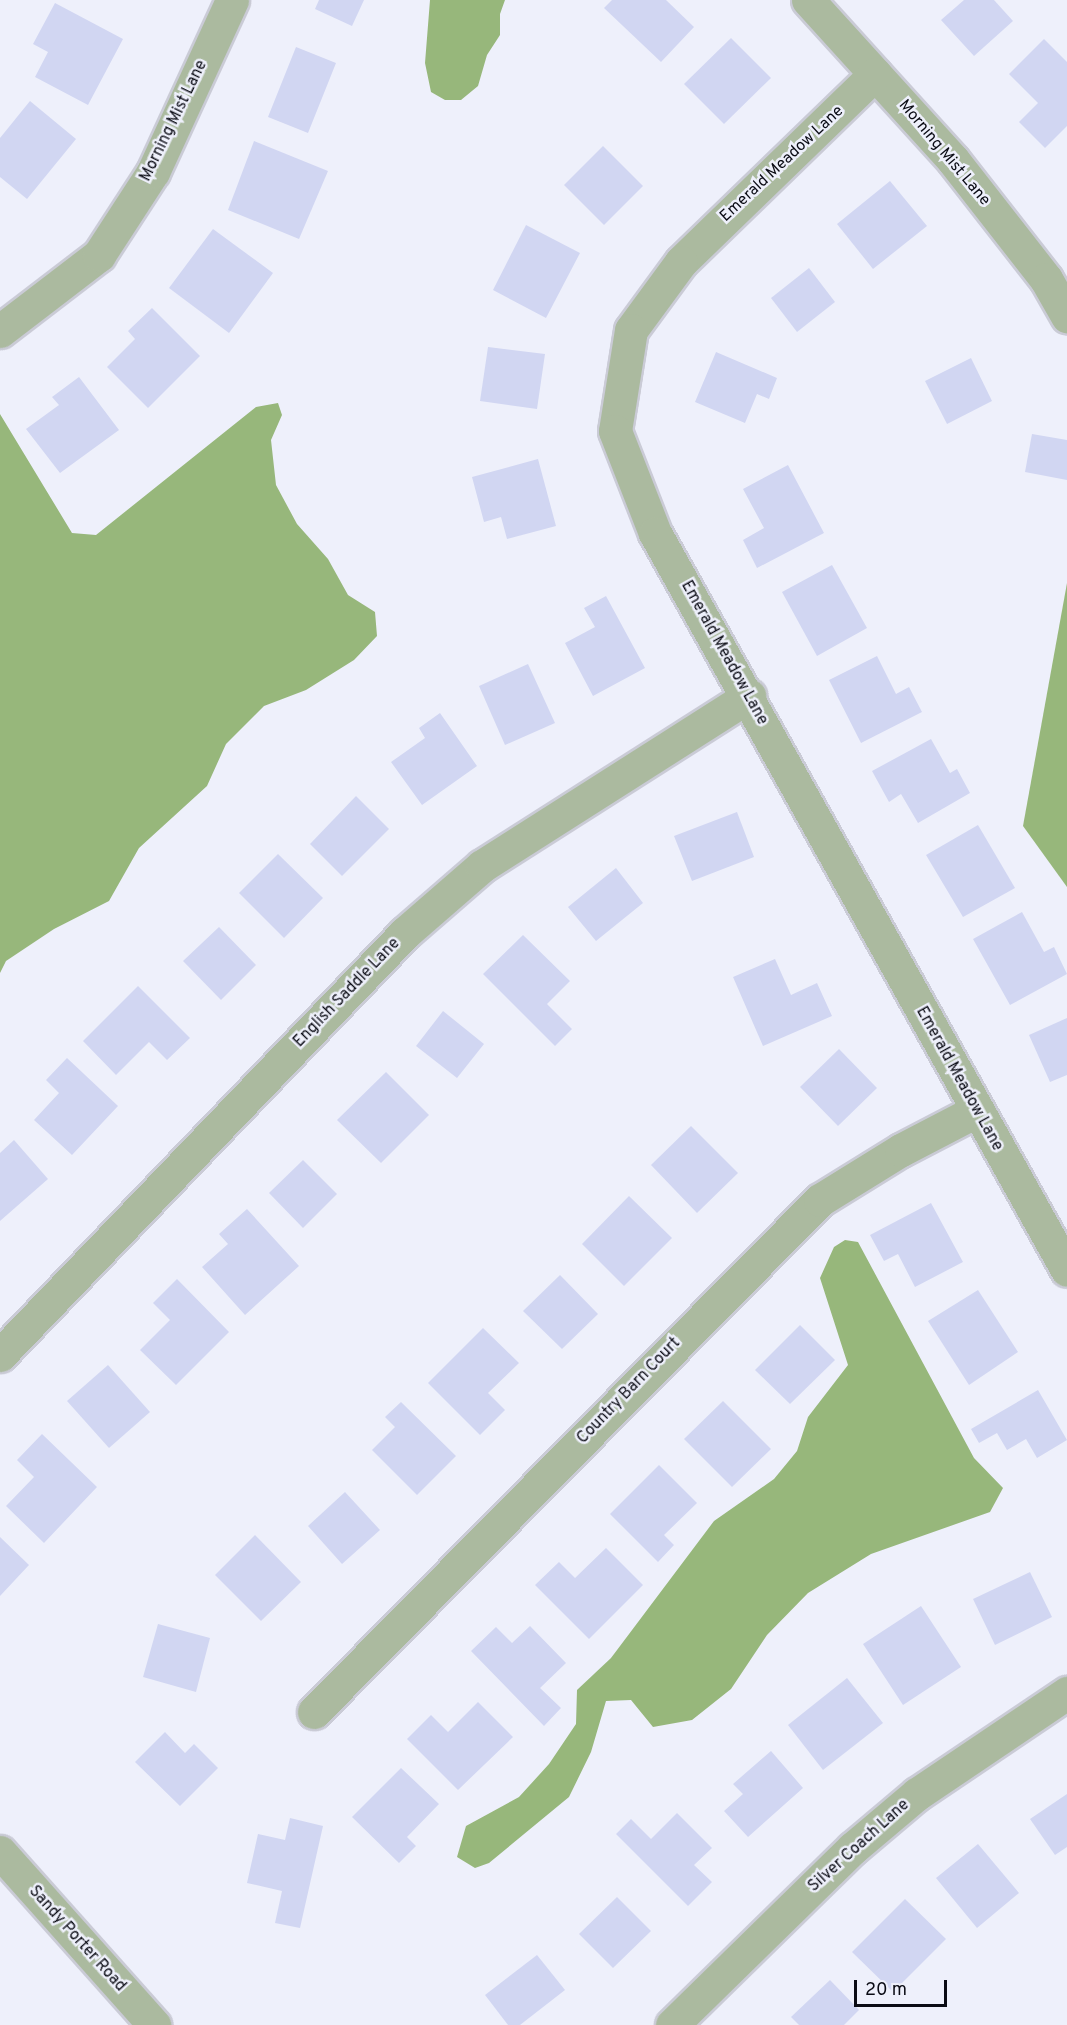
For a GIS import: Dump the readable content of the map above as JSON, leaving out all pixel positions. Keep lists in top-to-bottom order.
{
  "streets": {
    "street": [
      "Morning Mist Lane",
      "Emerald Meadow Lane",
      "English Saddle Lane",
      "Country Barn Court",
      "Silver Coach Lane",
      "Sandy Porter Road"
    ]
  },
  "crossings": [
    ["Morning Mist Lane", "Emerald Meadow Lane"],
    ["Emerald Meadow Lane", "English Saddle Lane"],
    ["Emerald Meadow Lane", "Country Barn Court"]
  ],
  "scale_bar": "20 m"
}
